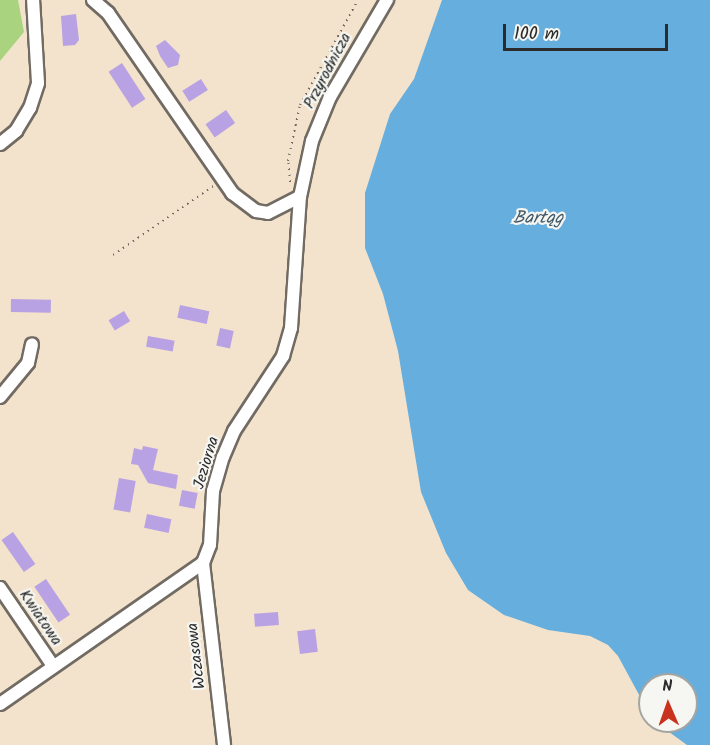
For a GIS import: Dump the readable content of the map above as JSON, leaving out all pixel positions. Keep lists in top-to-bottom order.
{
  "streets": {
    "street": [
      "Przyrodnicza",
      "Jeziorna",
      "Kwiatowa",
      "Wczasowa"
    ]
  },
  "crossings": [
    ["Przyrodnicza", "Jeziorna"],
    ["Jeziorna", "Wczasowa"]
  ],
  "water": ["Bartąg"],
  "scale_bar": "100 m",
  "north": "top"
}
